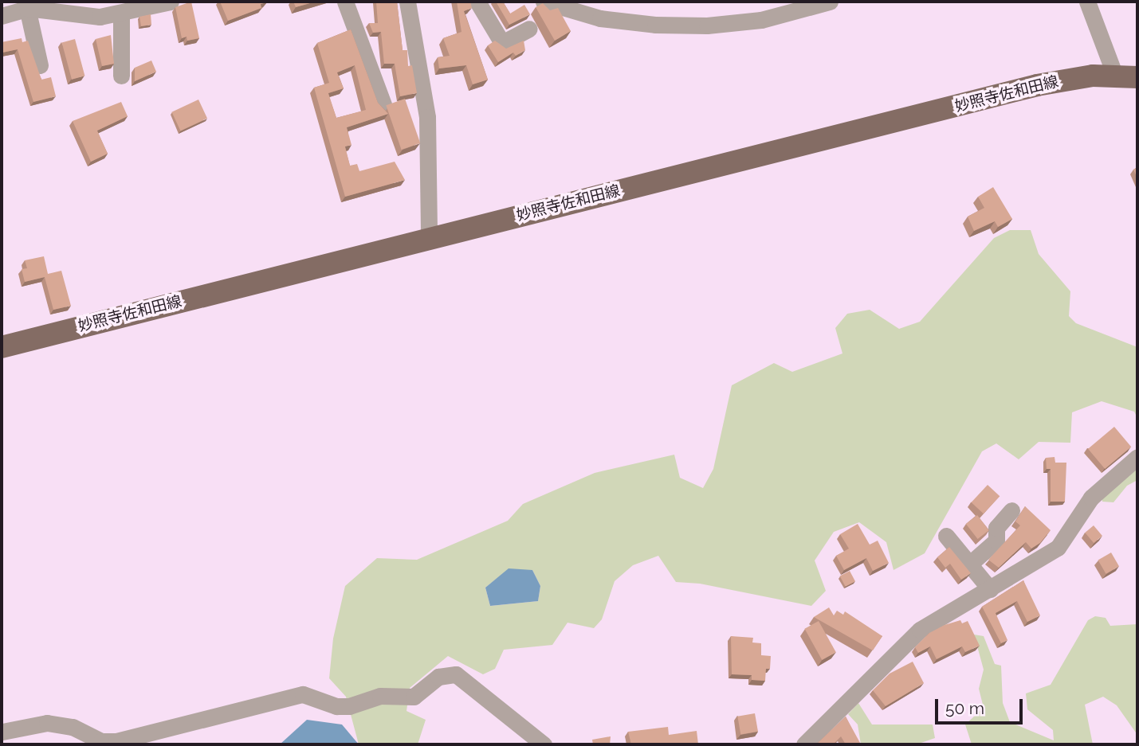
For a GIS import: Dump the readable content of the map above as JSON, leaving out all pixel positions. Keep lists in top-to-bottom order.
{
  "streets": {
    "main road": ["妙照寺佐和田線"]
  },
  "scale_bar": "50 m"
}
